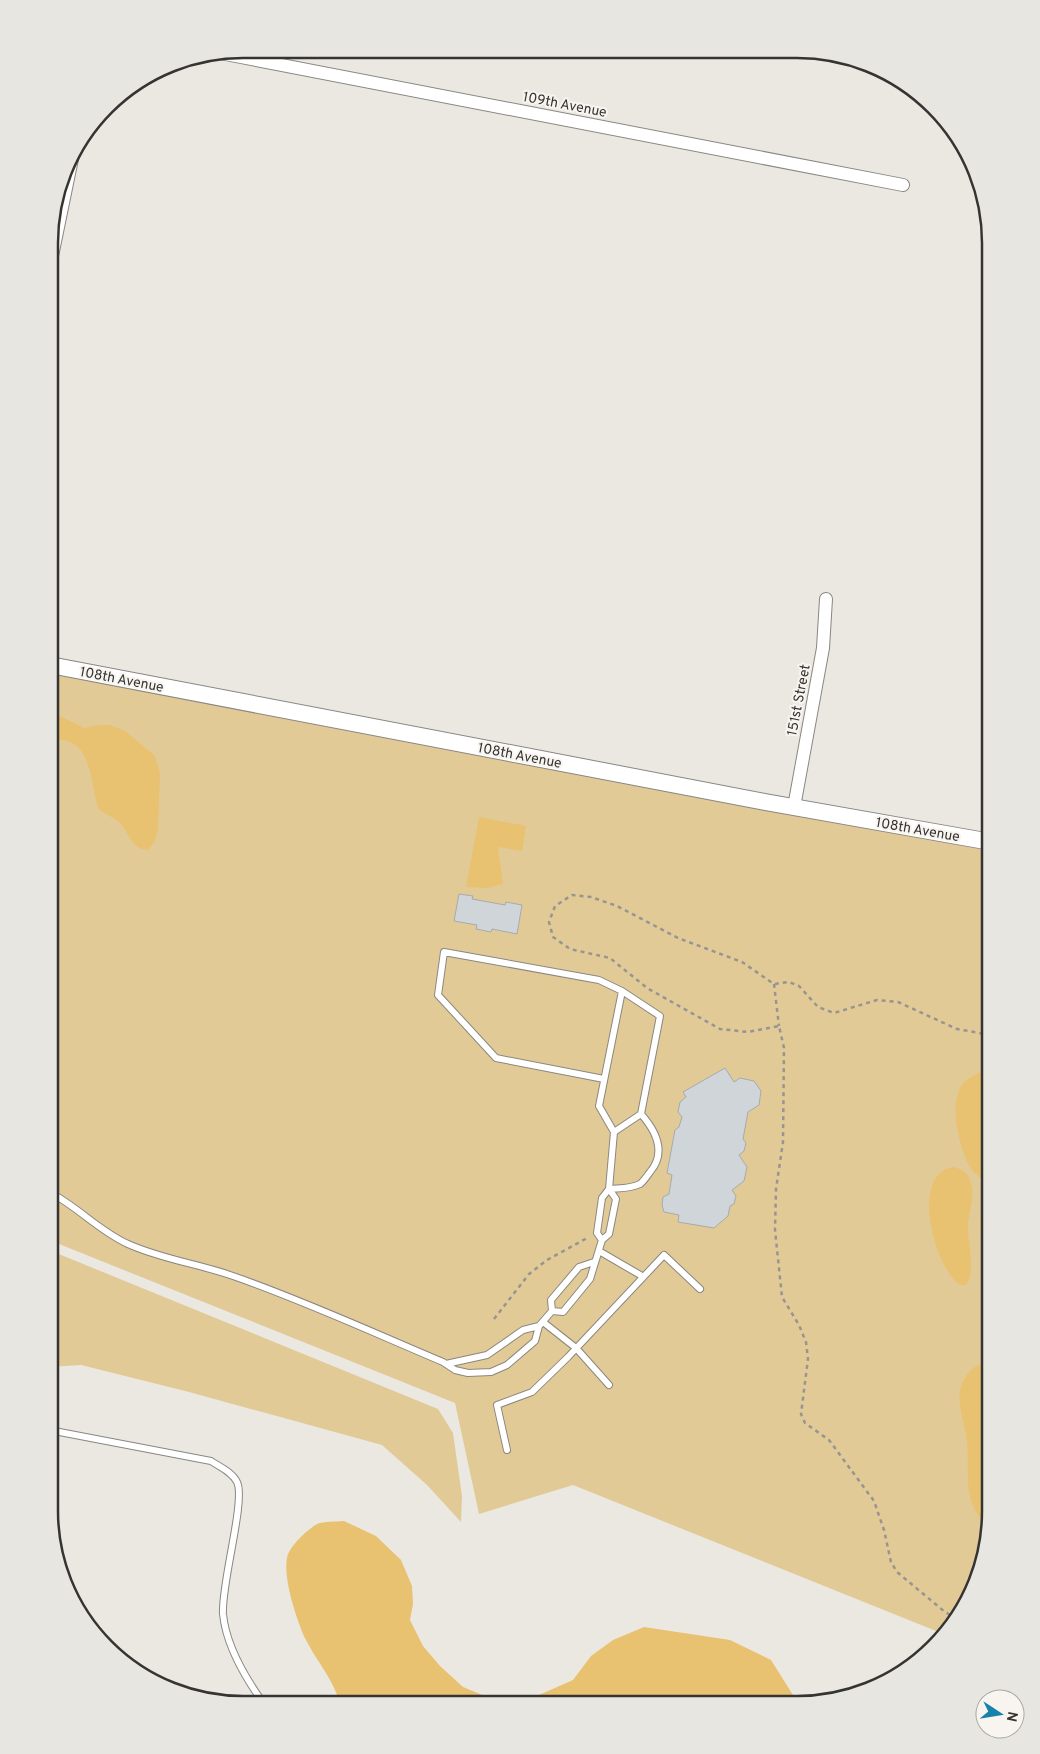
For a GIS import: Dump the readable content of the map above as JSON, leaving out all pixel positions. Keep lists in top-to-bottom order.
{
  "streets": {
    "street": ["109th Avenue", "108th Avenue", "151st Street"]
  },
  "crossings": [
    ["108th Avenue", "151st Street"]
  ],
  "north": "right"
}
